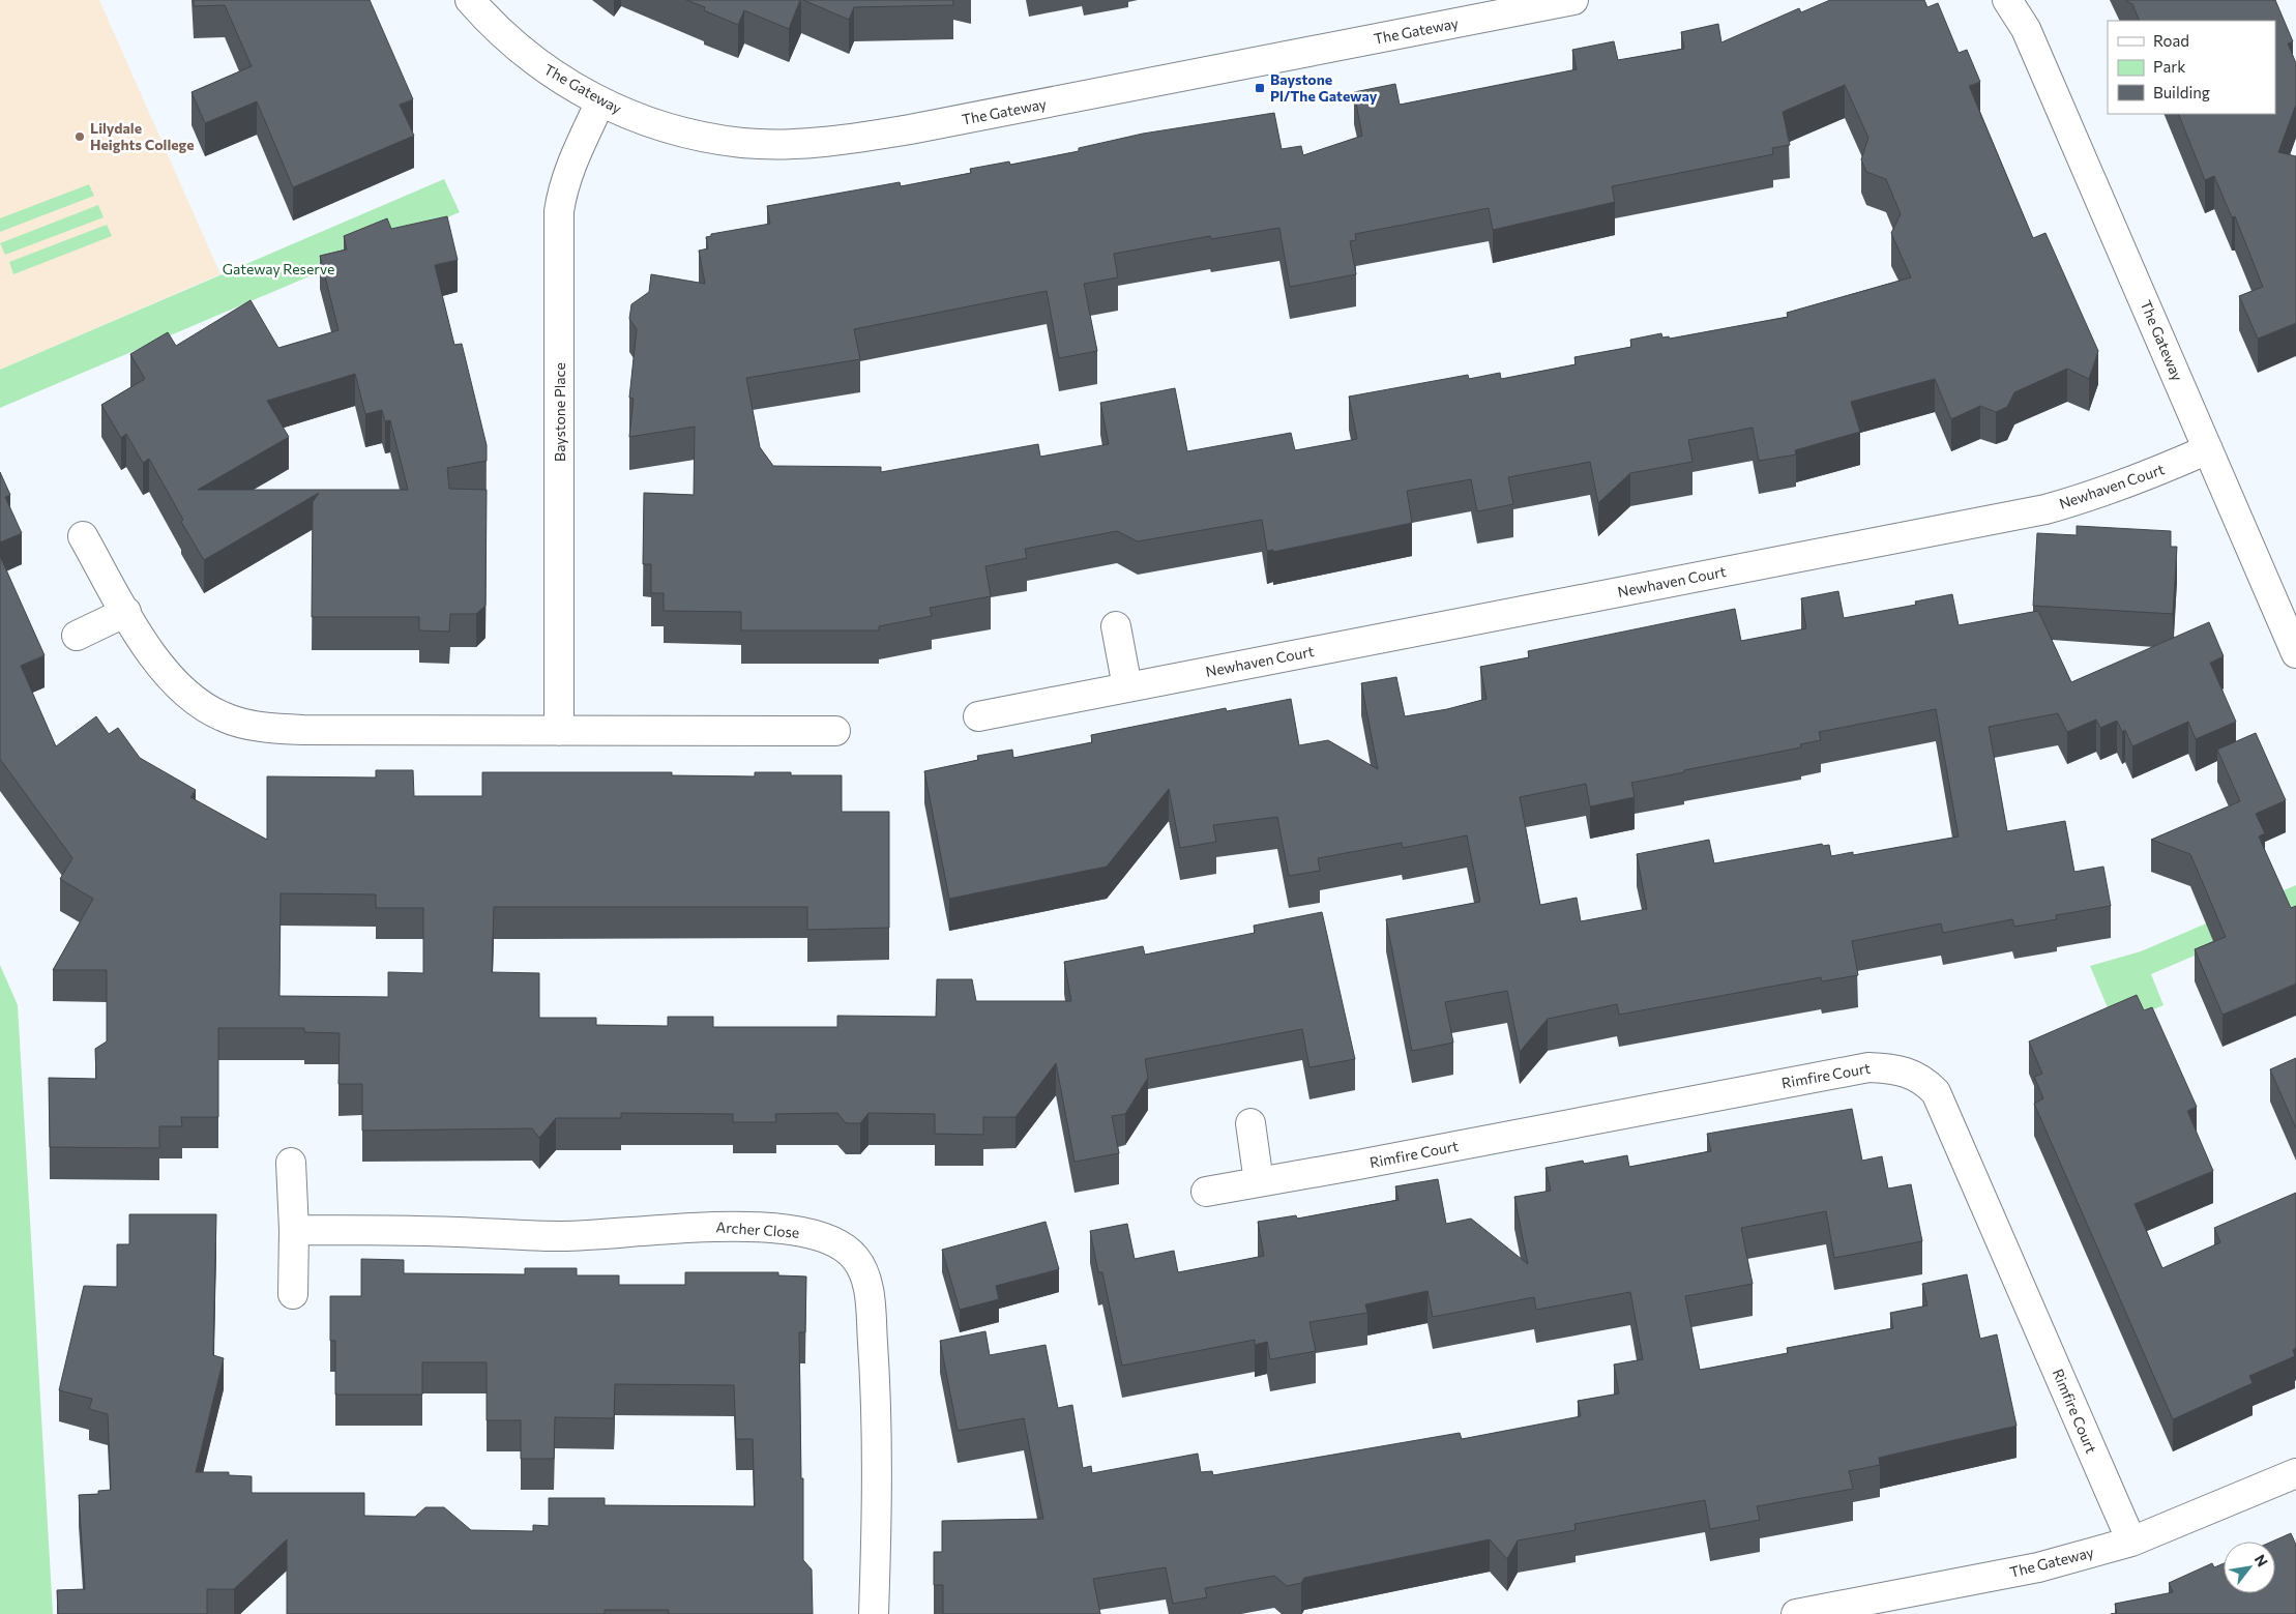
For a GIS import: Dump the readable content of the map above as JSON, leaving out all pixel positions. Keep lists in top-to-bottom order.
{
  "streets": {
    "street": [
      "The Gateway",
      "Baystone Place",
      "Newhaven Court",
      "Rimfire Court",
      "Archer Close"
    ]
  },
  "crossings": [
    ["The Gateway", "Baystone Place"],
    ["The Gateway", "Newhaven Court"],
    ["The Gateway", "Rimfire Court"]
  ],
  "parks": ["Gateway Reserve"],
  "places": {
    "transit": ["Baystone Pl/The Gateway"],
    "other": ["Lilydale Heights College"]
  },
  "legend": ["Road", "Park", "Building"],
  "north": "top right"
}
